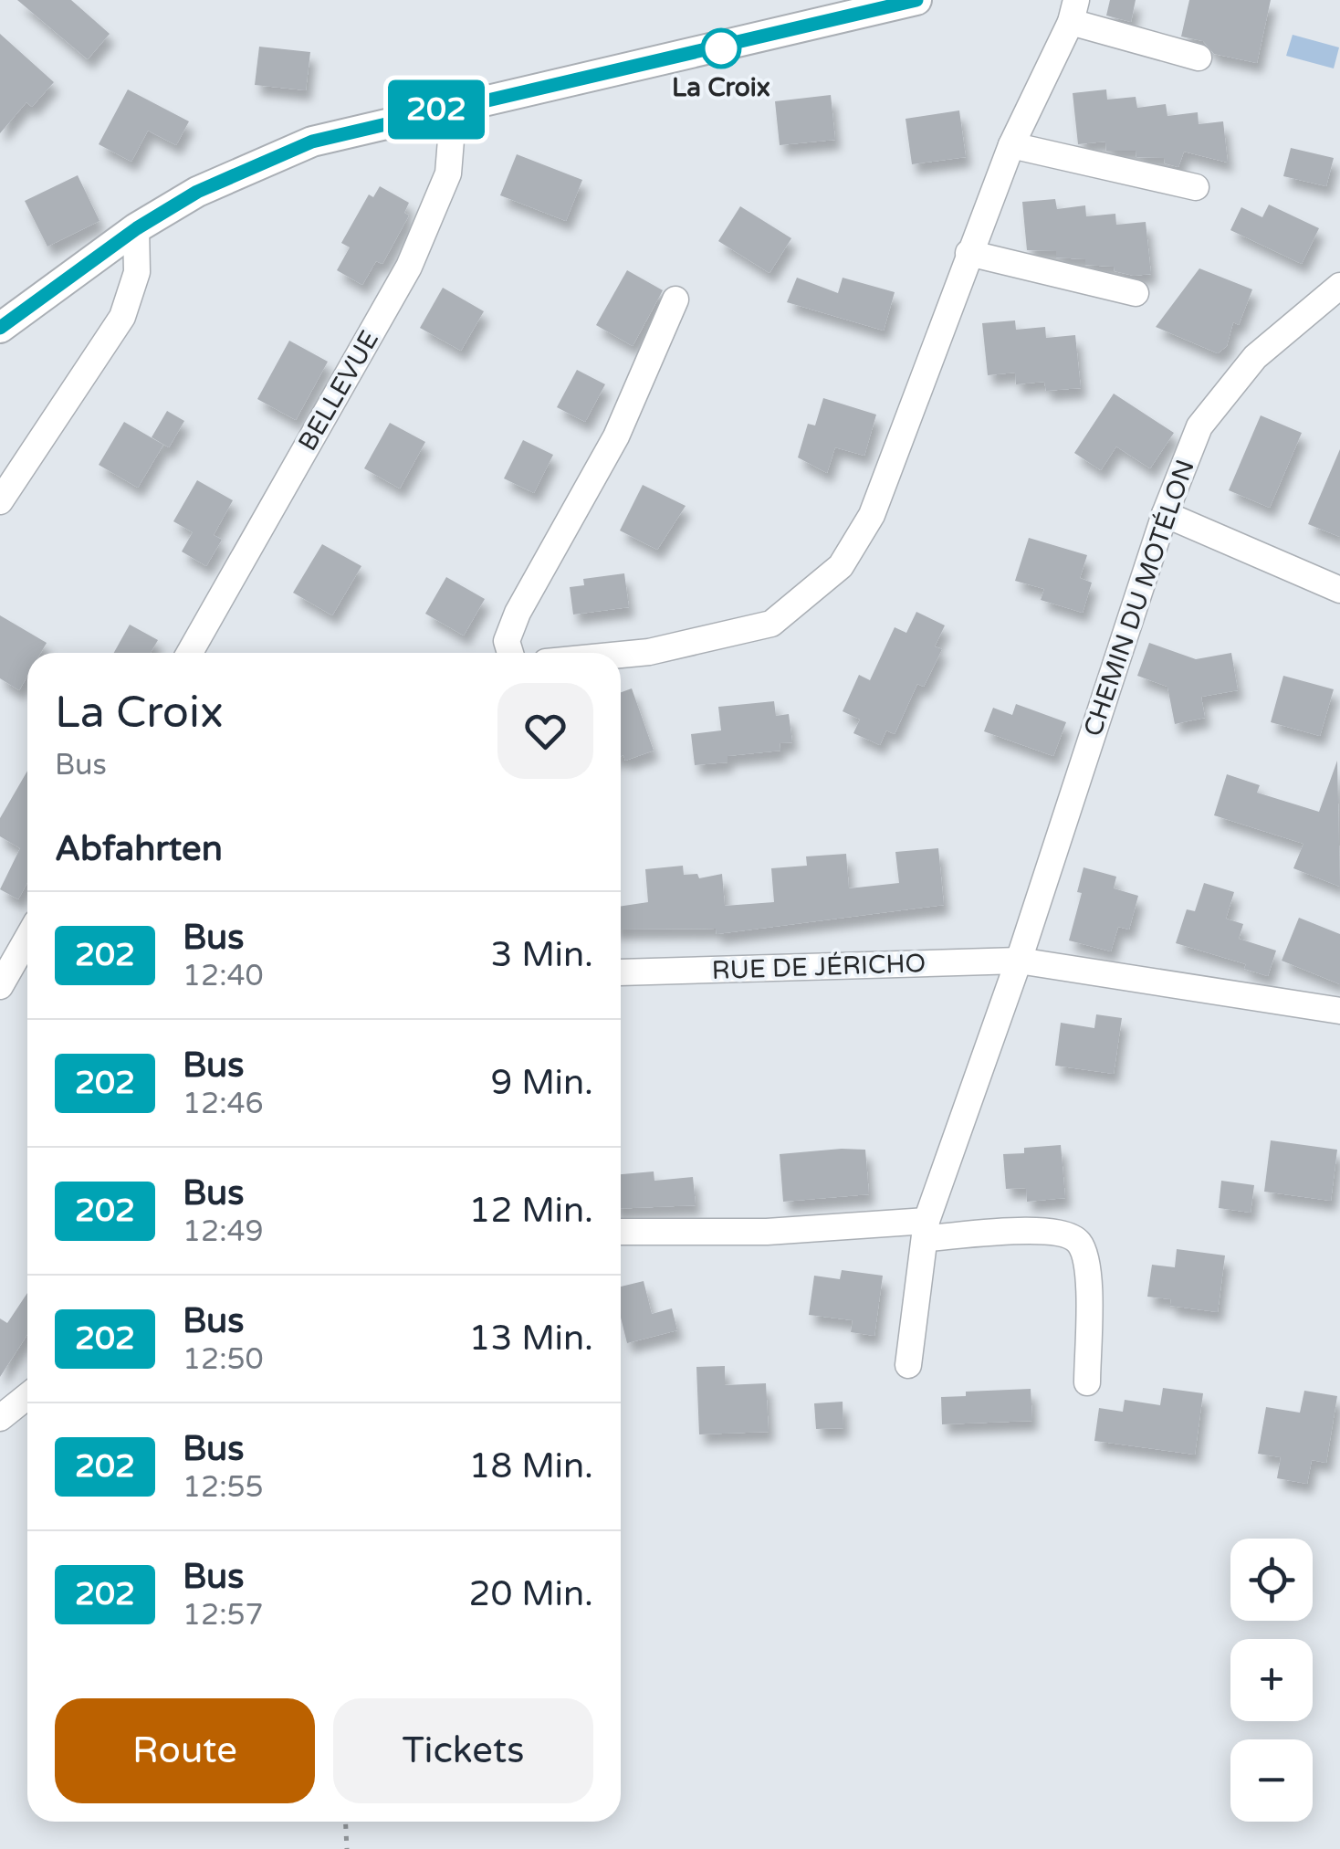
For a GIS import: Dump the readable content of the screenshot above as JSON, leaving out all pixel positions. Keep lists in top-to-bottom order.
{
  "streets": {
    "street": ["BELLEVUE", "CHEMIN DU MOTÉLON", "RUE DE JÉRICHO"]
  },
  "crossings": [
    ["CHEMIN DU MOTÉLON", "RUE DE JÉRICHO"]
  ],
  "places": ["La Croix"],
  "lines": ["bus line 202"],
  "page": {
    "on_map": "202",
    "heading": [
      ["La Croix", "Bus"],
      "Abfahrten"
    ],
    "list": [
      {
        "mark": "202",
        "name": "Bus",
        "note": "12:40",
        "value": "3 Min."
      },
      {
        "mark": "202",
        "name": "Bus",
        "note": "12:46",
        "value": "9 Min."
      },
      {
        "mark": "202",
        "name": "Bus",
        "note": "12:49",
        "value": "12 Min."
      },
      {
        "mark": "202",
        "name": "Bus",
        "note": "12:50",
        "value": "13 Min."
      },
      {
        "mark": "202",
        "name": "Bus",
        "note": "12:55",
        "value": "18 Min."
      },
      {
        "mark": "202",
        "name": "Bus",
        "note": "12:57",
        "value": "20 Min."
      }
    ],
    "map_buttons": ["+", "−"],
    "buttons": ["Route", "Tickets"]
  }
}
